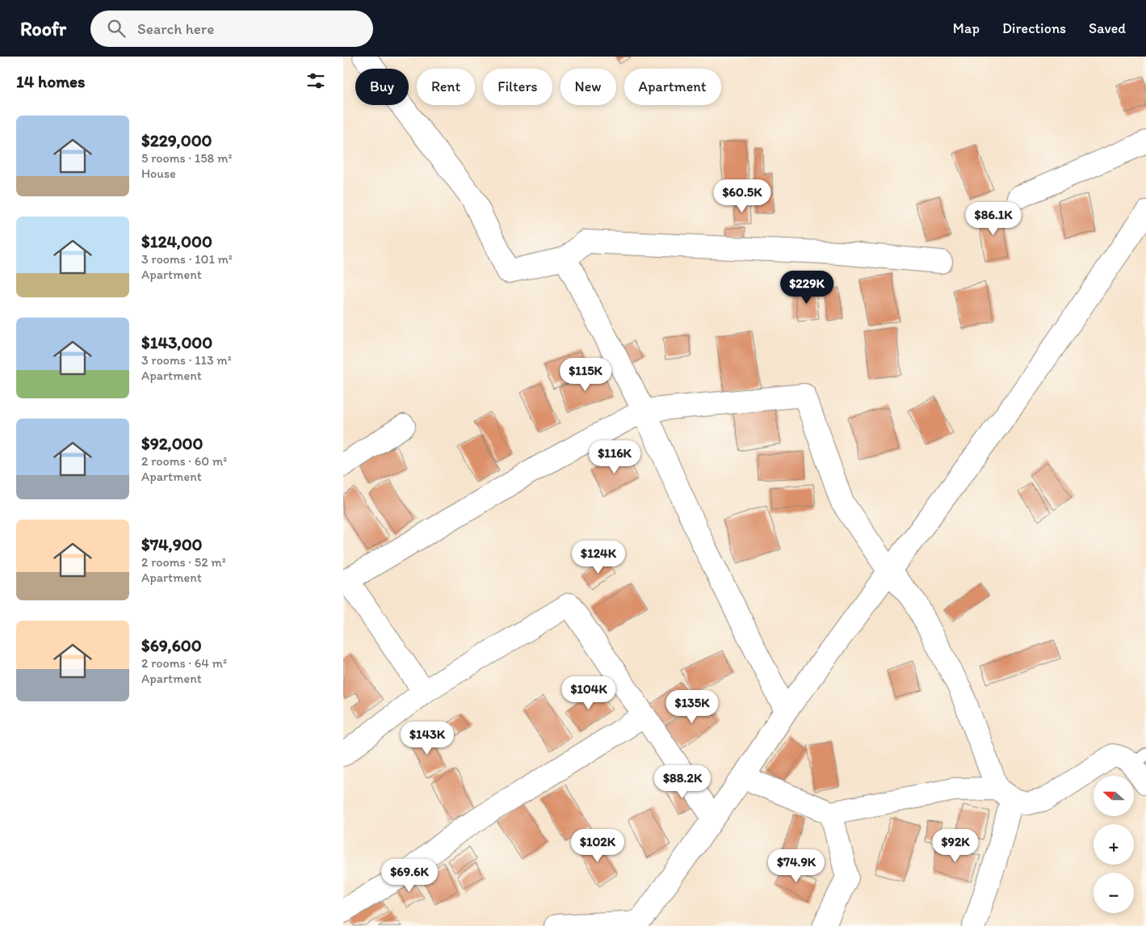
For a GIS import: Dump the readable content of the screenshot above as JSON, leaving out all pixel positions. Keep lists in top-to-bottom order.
{
  "north": "left",
  "page": {
    "header": "Roofr",
    "search": "Search here",
    "nav": ["Map", "Directions", "Saved"],
    "heading": "14 homes",
    "chip": [
      "Buy",
      "Rent",
      "Filters",
      "New",
      "Apartment"
    ],
    "list": [
      {
        "name": "$229,000",
        "note": "5 rooms · 158 m² · House"
      },
      {
        "name": "$124,000",
        "note": "3 rooms · 101 m² · Apartment"
      },
      {
        "name": "$143,000",
        "note": "3 rooms · 113 m² · Apartment"
      },
      {
        "name": "$92,000",
        "note": "2 rooms · 60 m² · Apartment"
      },
      {
        "name": "$74,900",
        "note": "2 rooms · 52 m² · Apartment"
      },
      {
        "name": "$69,600",
        "note": "2 rooms · 64 m² · Apartment"
      }
    ],
    "price": [
      "$60.5K",
      "$86.1K",
      "$229K",
      "$115K",
      "$116K",
      "$124K",
      "$104K",
      "$135K",
      "$143K",
      "$88.2K",
      "$102K",
      "$92K",
      "$74.9K",
      "$69.6K"
    ],
    "map_buttons": ["+", "−"]
  }
}
